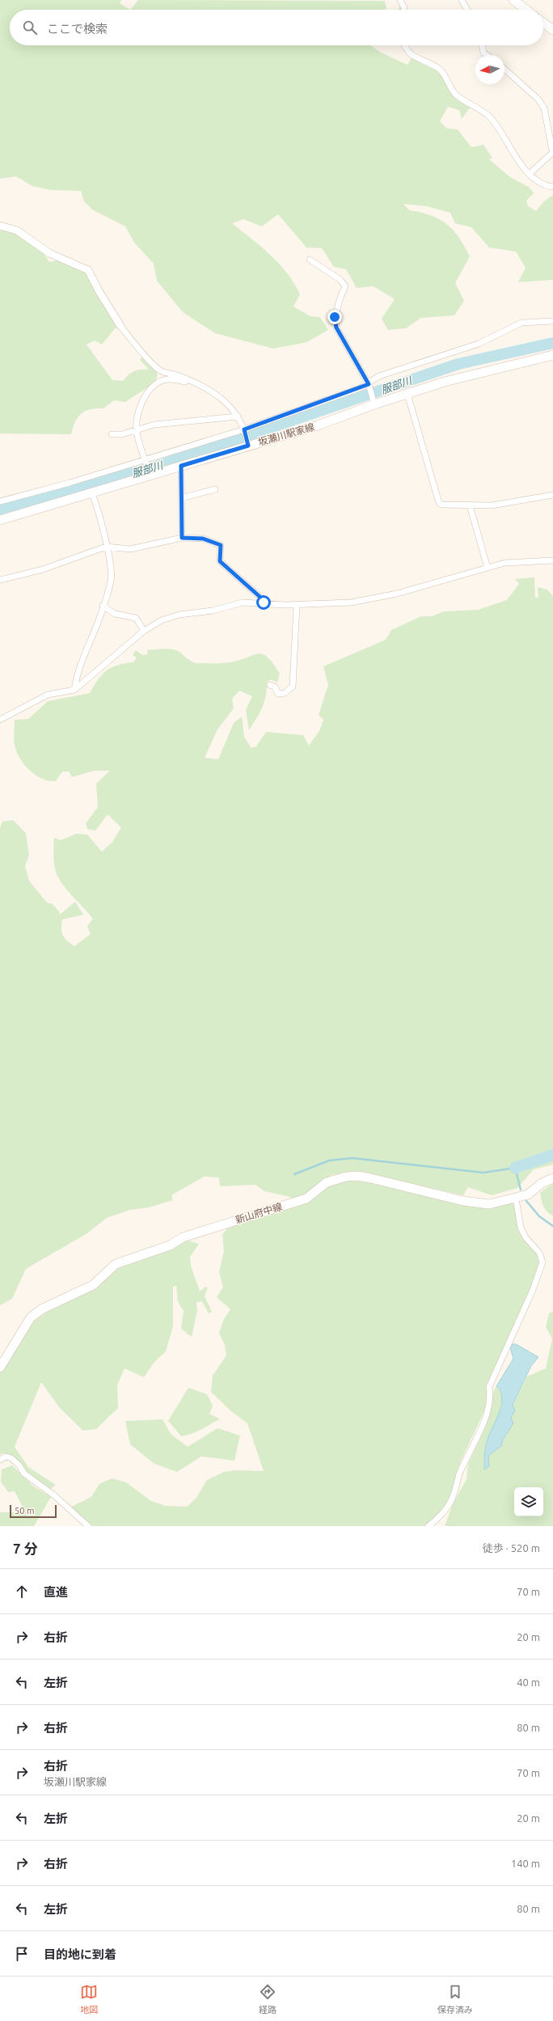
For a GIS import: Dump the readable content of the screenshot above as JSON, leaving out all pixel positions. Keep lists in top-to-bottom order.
{
  "streets": {
    "main road": ["坂瀬川駅家線", "新山府中線"]
  },
  "water": ["服部川"],
  "scale_bar": "50 m",
  "north": "left",
  "page": {
    "search": "ここで検索",
    "scale": "50 m",
    "heading": ["7 分", "徒歩 · 520 m"],
    "list": [
      ["直進", "70 m"],
      ["右折", "20 m"],
      ["左折", "40 m"],
      ["右折", "80 m"],
      ["右折", "坂瀬川駅家線", "70 m"],
      ["左折", "20 m"],
      ["右折", "140 m"],
      ["左折", "80 m"],
      "目的地に到着"
    ],
    "nav": ["地図", "経路", "保存済み"]
  }
}
